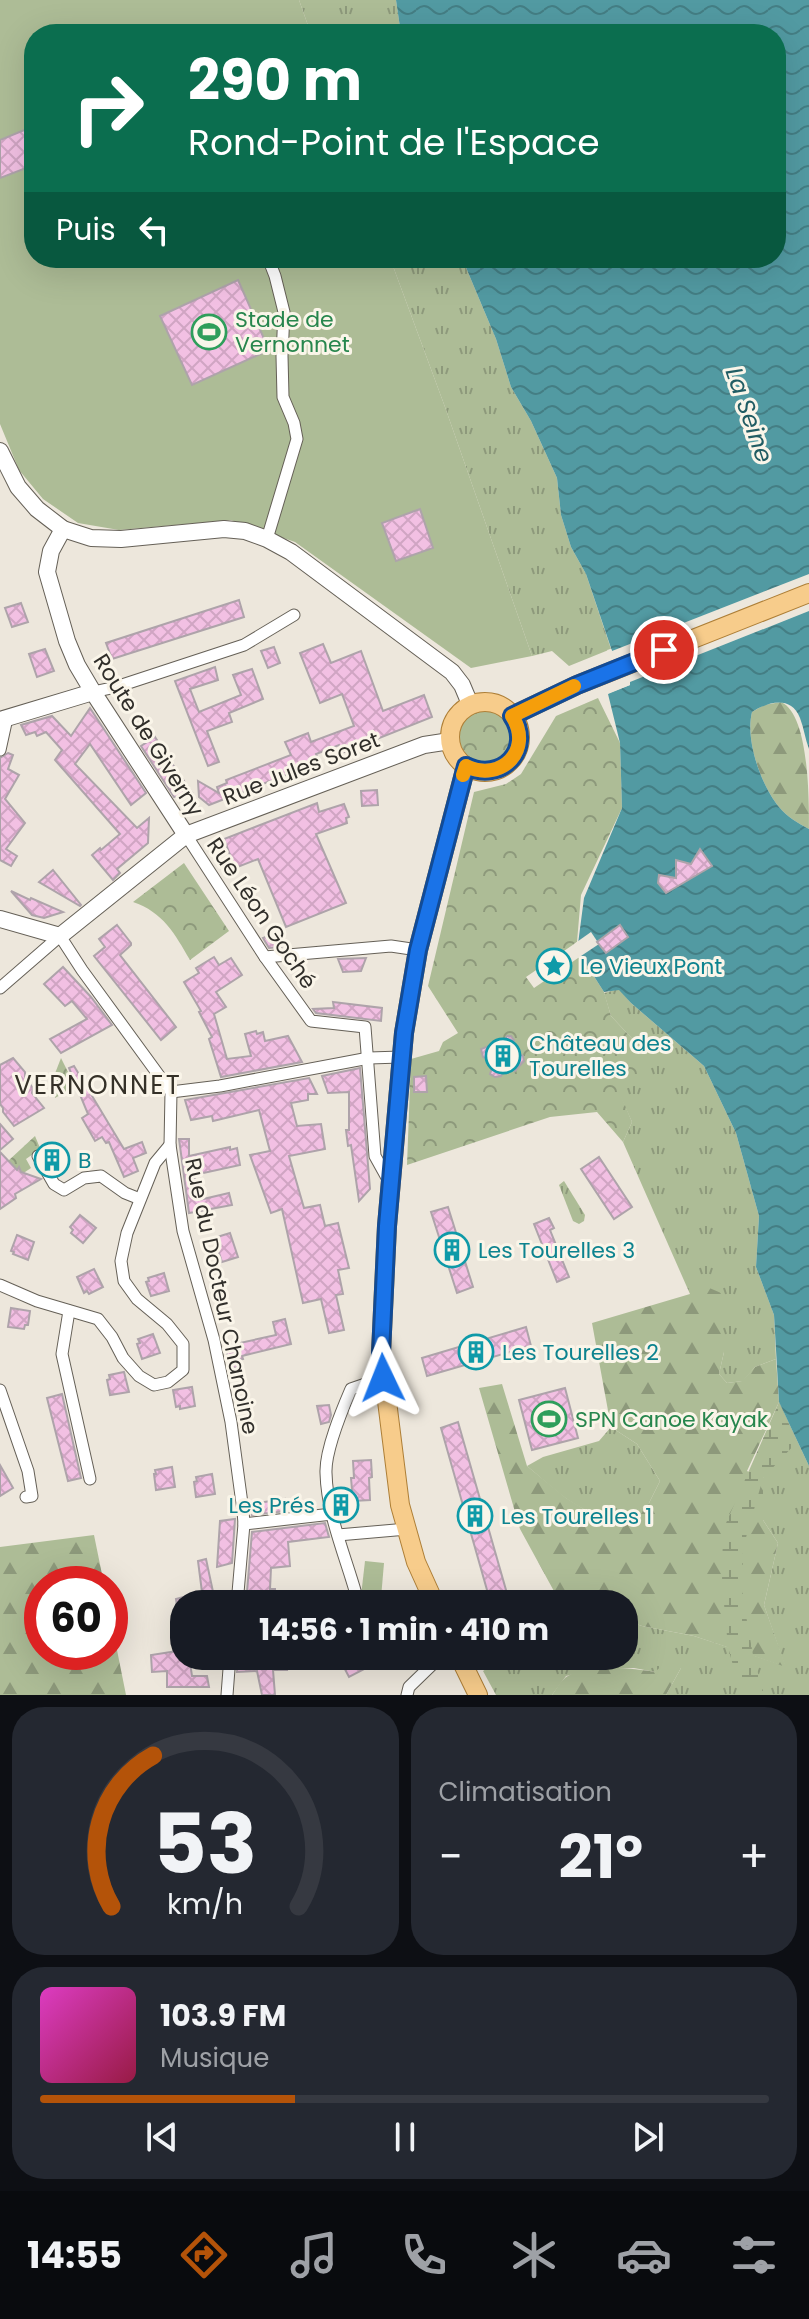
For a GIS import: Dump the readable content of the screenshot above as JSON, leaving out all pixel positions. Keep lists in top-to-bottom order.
{
  "streets": {
    "main road": ["Route de Giverny", "Rue Jules Soret"],
    "street": ["Rue Léon Goché", "Rue du Docteur Chanoine"]
  },
  "crossings": [
    ["Route de Giverny", "Rue Jules Soret"],
    ["Route de Giverny", "Rue Léon Goché"],
    ["Rue Jules Soret", "Rue Léon Goché"]
  ],
  "districts": ["VERNONNET"],
  "water": ["La Seine"],
  "places": {
    "sports": ["Stade de Vernonnet", "SPN Canoe Kayak"],
    "place": ["Le Vieux Pont"],
    "building": [
      "Château des Tourelles",
      "B",
      "Les Tourelles 3",
      "Les Tourelles 2",
      "Les Prés",
      "Les Tourelles 1"
    ]
  },
  "page": {
    "turn": ["290 m", "Rond-Point de l'Espace"],
    "then": "Puis",
    "limit": "60",
    "trip": "14:56 · 1 min · 410 m",
    "tile": "Climatisation",
    "heat": ["−", "21°", "+"],
    "song": ["103.9 FM", "Musique"],
    "tabs": "14:55",
    "gauge": ["53", "km/h"]
  }
}
